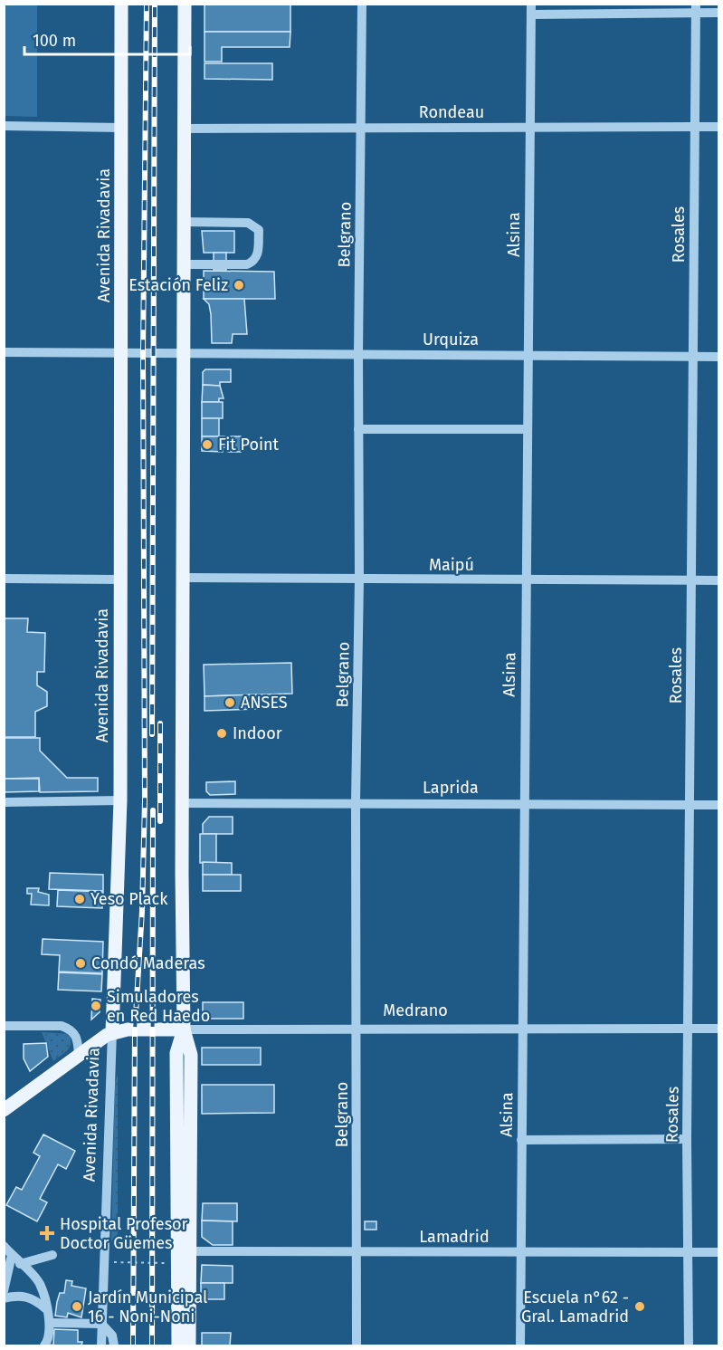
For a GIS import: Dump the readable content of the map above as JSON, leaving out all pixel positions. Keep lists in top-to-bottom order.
{
  "streets": {
    "main road": ["Avenida Rivadavia", "Medrano"],
    "street": [
      "Rondeau",
      "Belgrano",
      "Alsina",
      "Rosales",
      "Urquiza",
      "Maipú",
      "Laprida",
      "Lamadrid"
    ]
  },
  "crossings": [
    ["Rondeau", "Belgrano"],
    ["Rondeau", "Alsina"],
    ["Rondeau", "Rosales"],
    ["Belgrano", "Urquiza"],
    ["Belgrano", "Maipú"],
    ["Belgrano", "Laprida"],
    ["Belgrano", "Medrano"],
    ["Belgrano", "Lamadrid"],
    ["Alsina", "Urquiza"],
    ["Alsina", "Maipú"],
    ["Alsina", "Laprida"],
    ["Alsina", "Medrano"],
    ["Alsina", "Lamadrid"],
    ["Rosales", "Urquiza"],
    ["Rosales", "Maipú"],
    ["Rosales", "Laprida"],
    ["Rosales", "Medrano"],
    ["Rosales", "Lamadrid"],
    ["Avenida Rivadavia", "Urquiza"],
    ["Avenida Rivadavia", "Medrano"]
  ],
  "places": {
    "other": [
      "Estación Feliz",
      "Fit Point",
      "ANSES",
      "Indoor",
      "Yeso Plack",
      "Condó Maderas",
      "Simuladores en Red Haedo",
      "Jardín Municipal 16 - Noni-Noni",
      "Escuela n°62 - Gral. Lamadrid"
    ],
    "health": ["Hospital Profesor Doctor Güemes"]
  },
  "scale_bar": "100 m"
}
